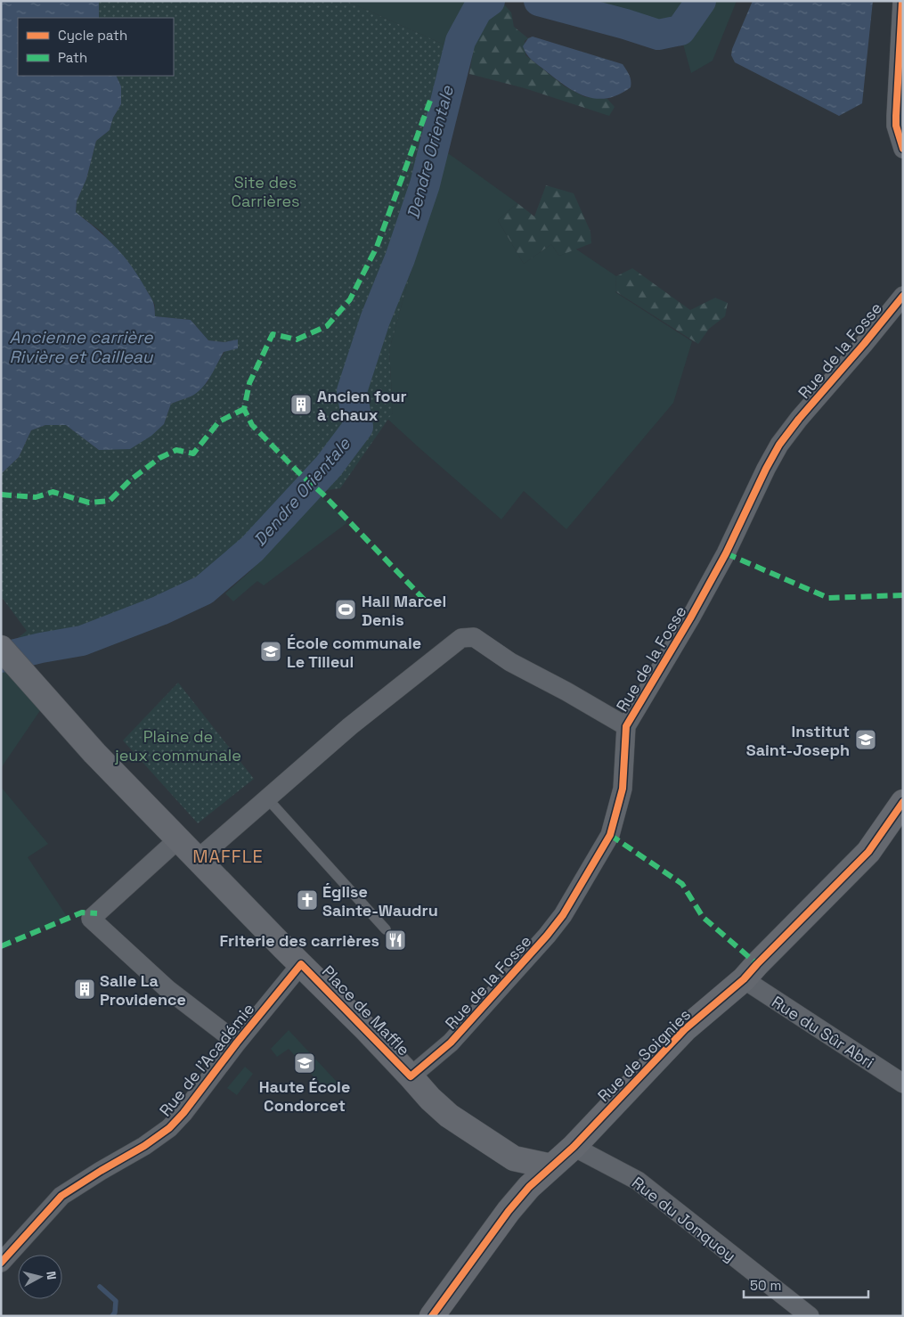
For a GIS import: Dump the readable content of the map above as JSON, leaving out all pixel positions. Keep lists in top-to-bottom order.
{
  "streets": {
    "street": [
      "Rue de la Fosse",
      "Place de Maffle",
      "Rue du Sûr Abri",
      "Rue de Soignies",
      "Rue de l'Académie",
      "Rue du Jonquoy"
    ]
  },
  "crossings": [
    ["Rue de la Fosse", "Place de Maffle"],
    ["Place de Maffle", "Rue de l'Académie"],
    ["Rue du Sûr Abri", "Rue de Soignies"],
    ["Rue de Soignies", "Rue du Jonquoy"]
  ],
  "districts": ["MAFFLE"],
  "water": ["Dendre Orientale", "Ancienne carrière Rivière et Cailleau"],
  "parks": ["Site des Carrières", "Plaine de jeux communale"],
  "places": {
    "building": ["Ancien four à chaux", "Salle La Providence"],
    "sports": ["Hall Marcel Denis"],
    "school or university": ["École communale Le Tilleul", "Institut Saint-Joseph", "Haute École Condorcet"],
    "church": ["Église Sainte-Waudru"],
    "restaurant": ["Friterie des carrières"]
  },
  "legend": ["Cycle path", "Path"],
  "scale_bar": "50 m",
  "north": "right"
}
